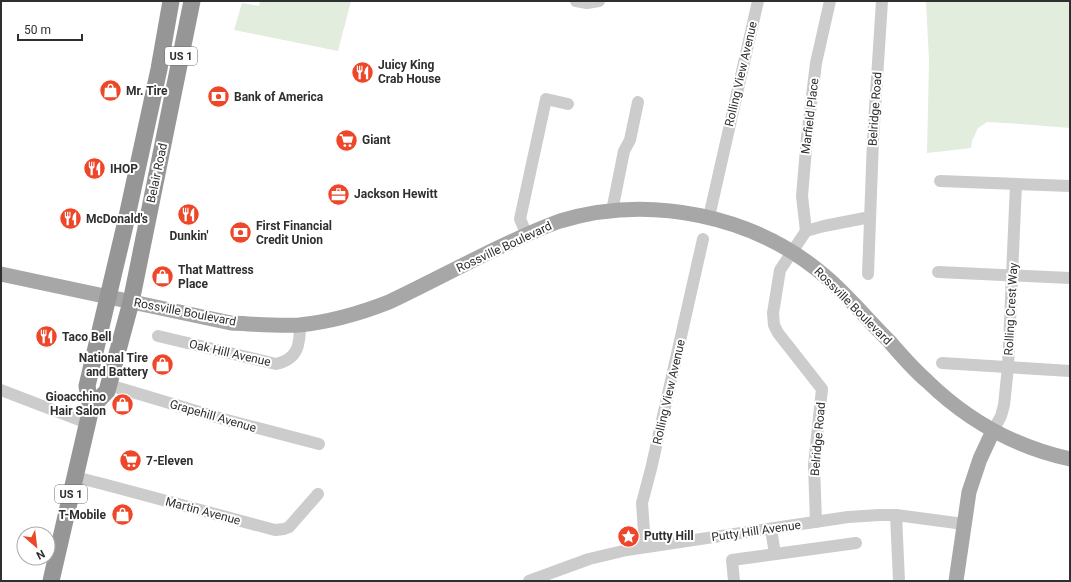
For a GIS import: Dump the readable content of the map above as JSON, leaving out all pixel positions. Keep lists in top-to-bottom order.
{
  "streets": {
    "highway": ["US 1", "Belair Road"],
    "main road": ["Rossville Boulevard"],
    "street": [
      "Rolling View Avenue",
      "Belridge Road",
      "Marfield Place",
      "Rolling Crest Way",
      "Oak Hill Avenue",
      "Grapehill Avenue",
      "Martin Avenue",
      "Putty Hill Avenue"
    ]
  },
  "crossings": [
    ["Rolling View Avenue", "Rossville Boulevard"],
    ["Rolling View Avenue", "Putty Hill Avenue"],
    ["Belridge Road", "Marfield Place"],
    ["Belridge Road", "Rossville Boulevard"],
    ["Belridge Road", "Putty Hill Avenue"],
    ["Belair Road", "Rossville Boulevard"],
    ["Belair Road", "Grapehill Avenue"],
    ["Belair Road", "Martin Avenue"],
    ["Rossville Boulevard", "Rolling Crest Way"],
    ["Rossville Boulevard", "Oak Hill Avenue"]
  ],
  "places": {
    "restaurant": [
      "Juicy King Crab House",
      "IHOP",
      "Dunkin'",
      "McDonald's",
      "Taco Bell"
    ],
    "shop": [
      "Mr. Tire",
      "That Mattress Place",
      "National Tire and Battery",
      "Gioacchino Hair Salon",
      "T-Mobile"
    ],
    "bank": ["Bank of America", "First Financial Credit Union"],
    "supermarket": ["Giant", "7-Eleven"],
    "office": ["Jackson Hewitt"],
    "place": ["Putty Hill"]
  },
  "scale_bar": "50 m",
  "north": "bottom right"
}
